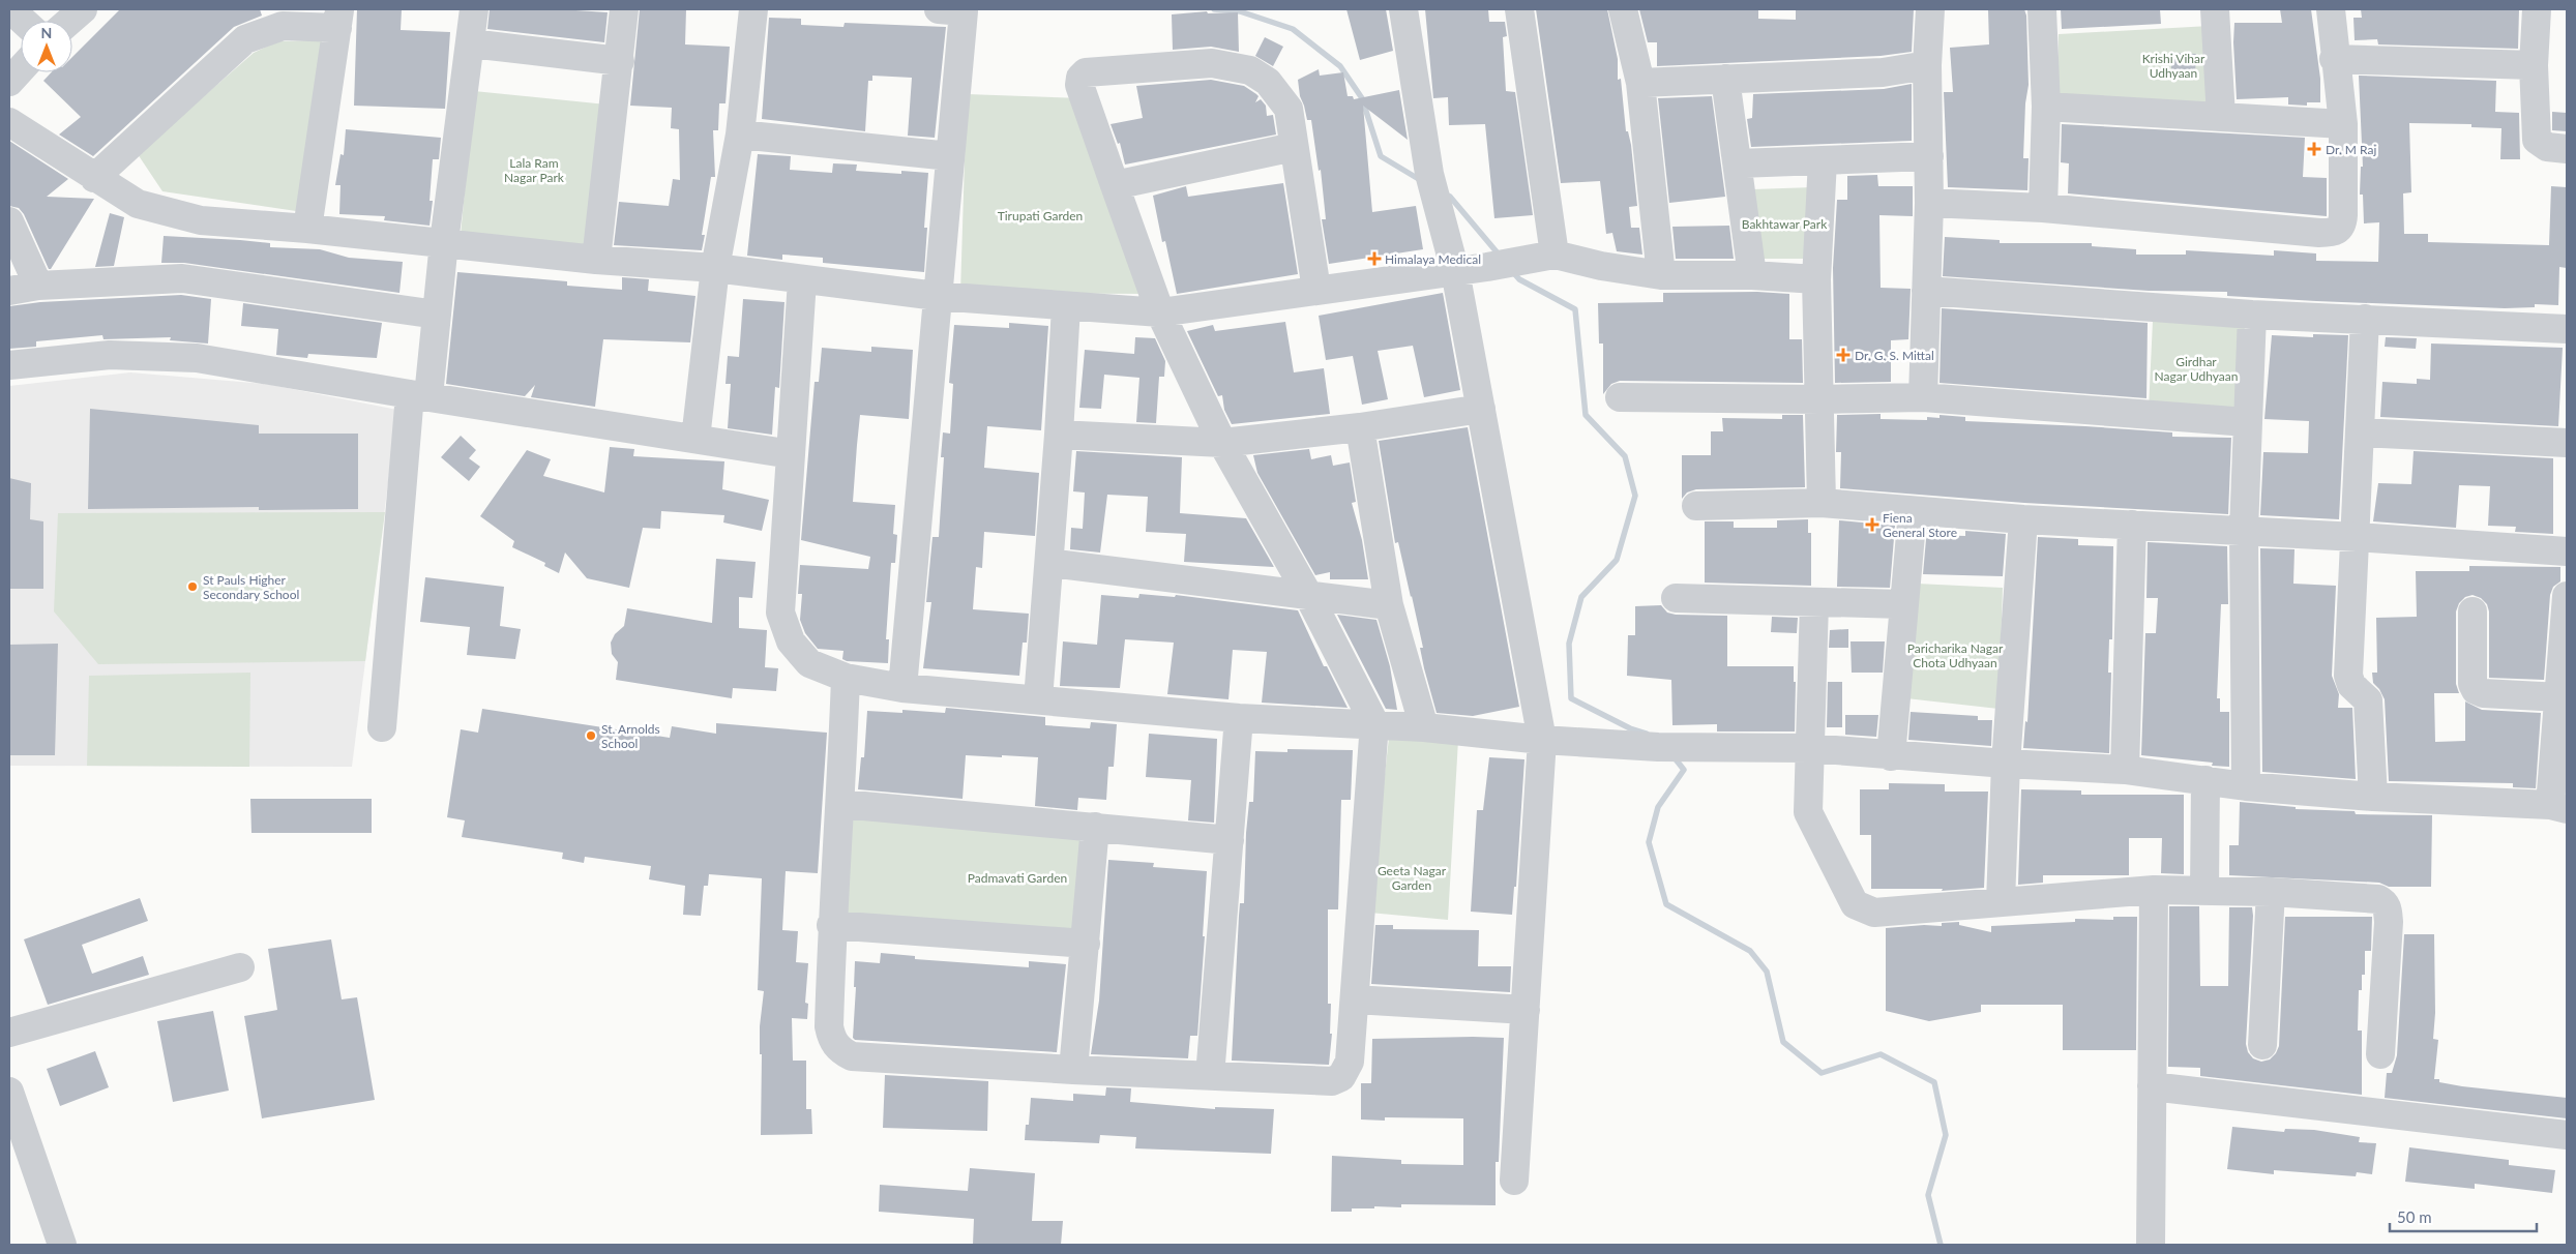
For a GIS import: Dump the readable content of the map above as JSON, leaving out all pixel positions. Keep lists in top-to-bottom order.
{
  "parks": [
    "Krishi Vihar Udhyaan",
    "Lala Ram Nagar Park",
    "Tirupati Garden",
    "Bakhtawar Park",
    "Girdhar Nagar Udhyaan",
    "Paricharika Nagar Chota Udhyaan",
    "Geeta Nagar Garden",
    "Padmavati Garden"
  ],
  "places": {
    "health": [
      "Dr. M Raj",
      "Himalaya Medical",
      "Dr. G. S. Mittal",
      "Fiena General Store"
    ],
    "other": ["St Pauls Higher Secondary School", "St. Arnolds School"]
  },
  "scale_bar": "50 m",
  "north": "top"
}
